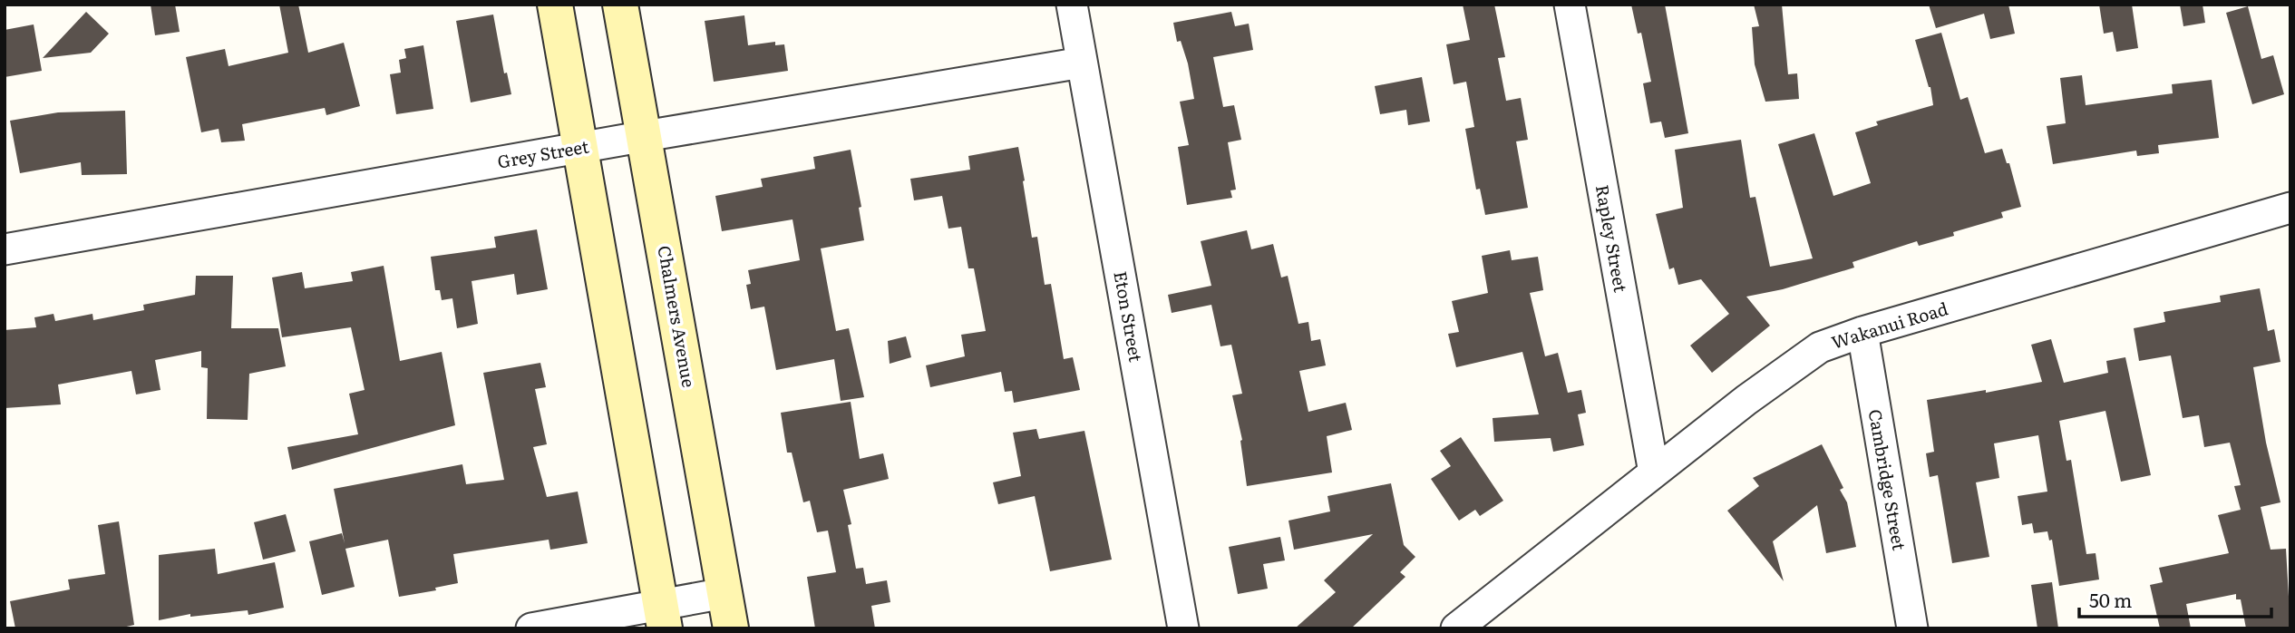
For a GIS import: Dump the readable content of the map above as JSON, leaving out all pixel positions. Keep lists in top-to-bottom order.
{
  "streets": {
    "street": [
      "Grey Street",
      "Rapley Street",
      "Chalmers Avenue",
      "Eton Street",
      "Wakanui Road",
      "Cambridge Street"
    ]
  },
  "crossings": [
    ["Grey Street", "Chalmers Avenue"],
    ["Grey Street", "Eton Street"],
    ["Rapley Street", "Wakanui Road"],
    ["Wakanui Road", "Cambridge Street"]
  ],
  "scale_bar": "50 m"
}
